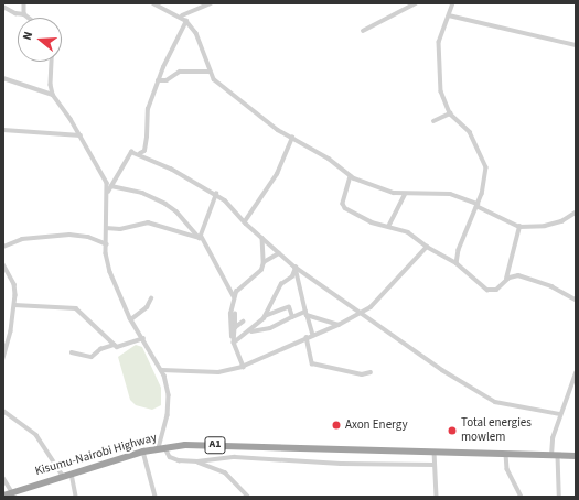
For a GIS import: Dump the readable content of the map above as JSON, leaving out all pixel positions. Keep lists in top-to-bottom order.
{
  "streets": {
    "highway": ["A1", "Kisumu-Nairobi Highway"]
  },
  "crossings": [
    ["A1", "Kisumu-Nairobi Highway"]
  ],
  "places": ["Axon Energy", "Total energies mowlem"],
  "north": "left"
}
